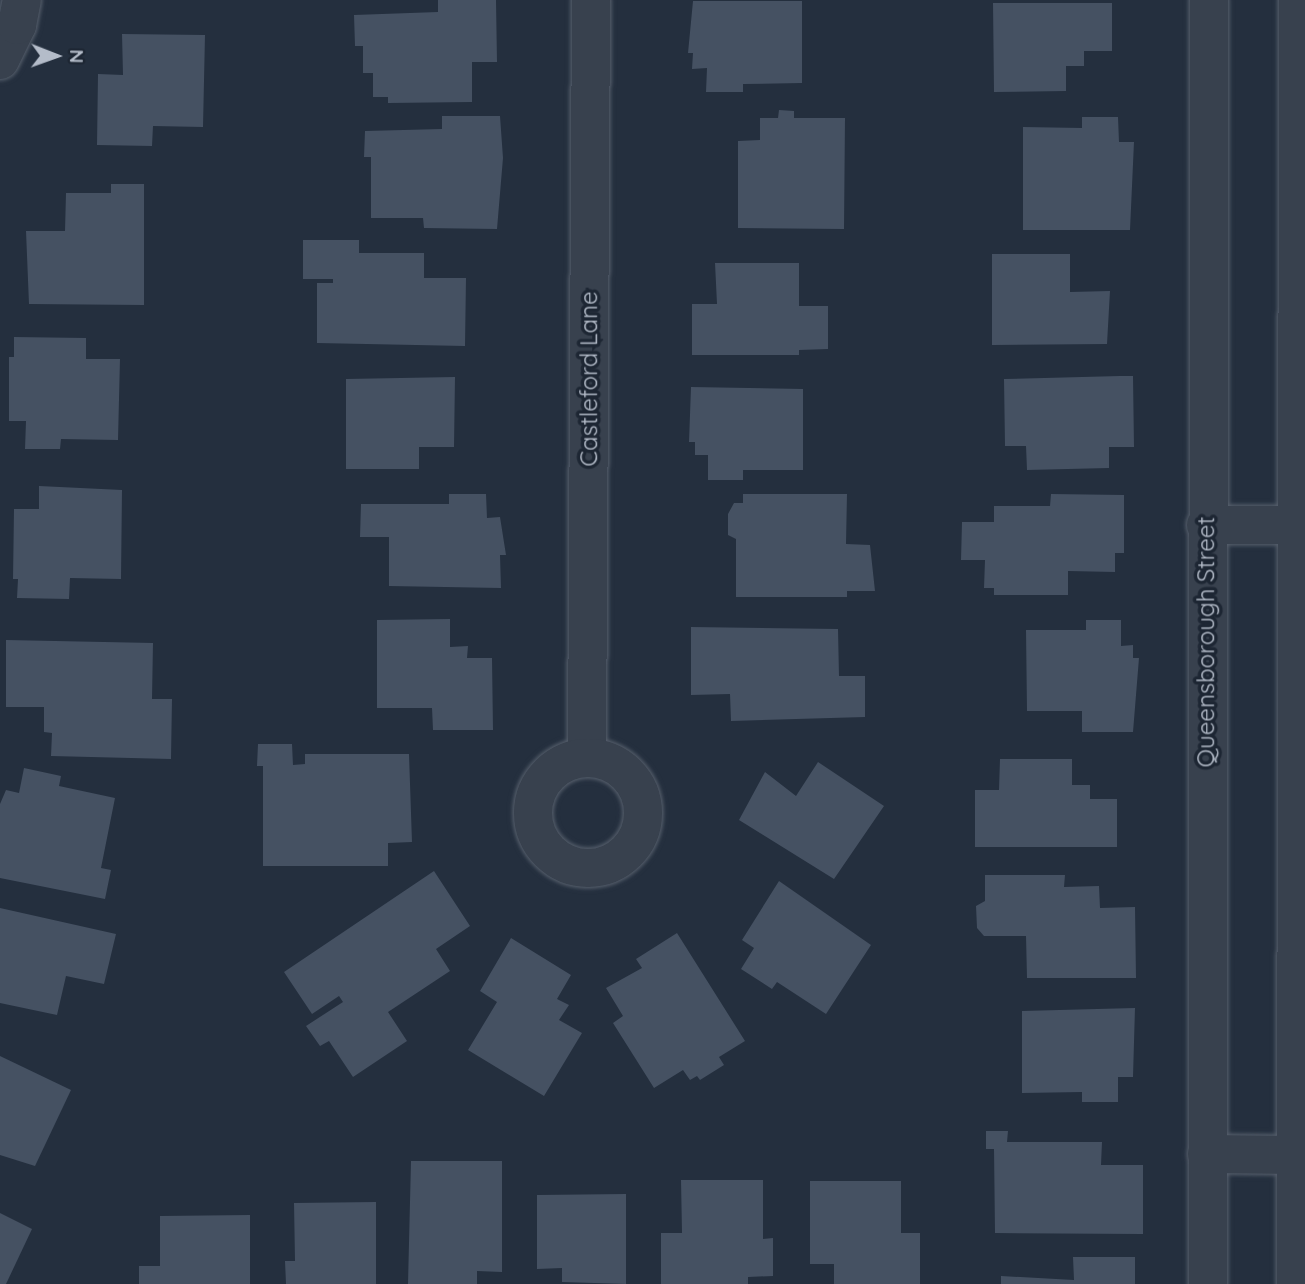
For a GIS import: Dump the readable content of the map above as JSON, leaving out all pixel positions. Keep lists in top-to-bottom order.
{
  "streets": {
    "street": ["Castleford Lane", "Queensborough Street"]
  },
  "north": "right"
}
